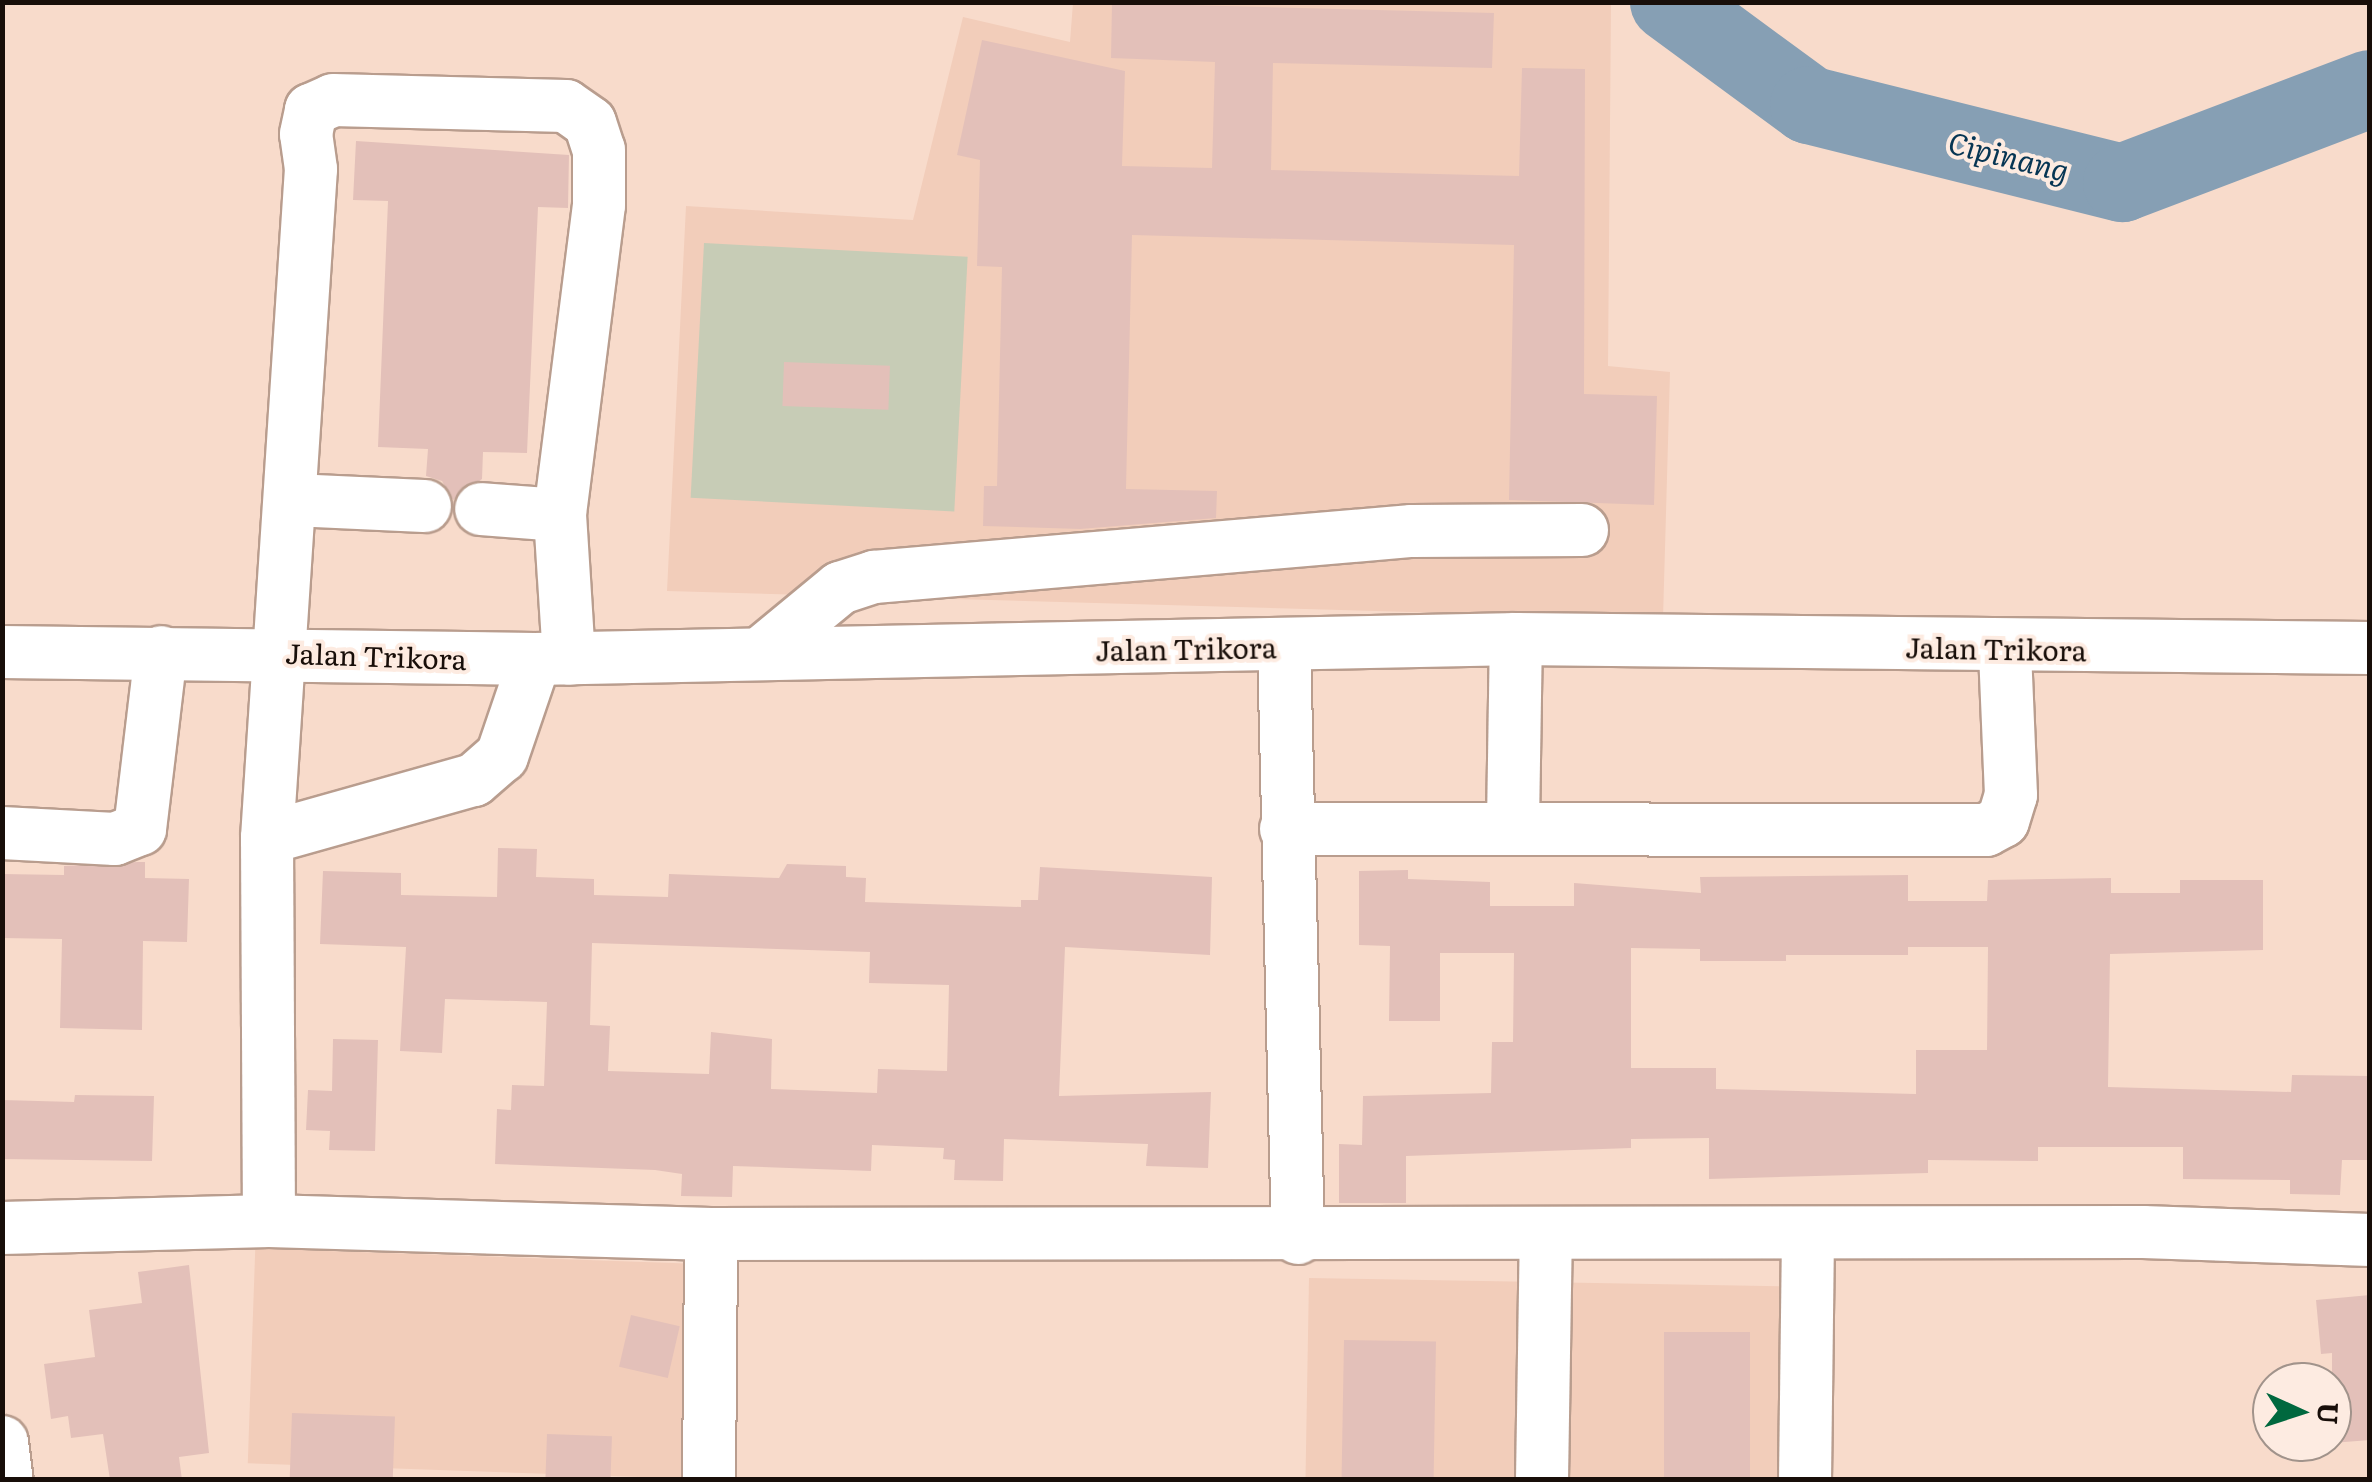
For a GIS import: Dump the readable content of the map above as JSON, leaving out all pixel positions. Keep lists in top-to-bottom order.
{
  "streets": {
    "street": ["Jalan Trikora"]
  },
  "water": ["Cipinang"],
  "north": "right"
}
